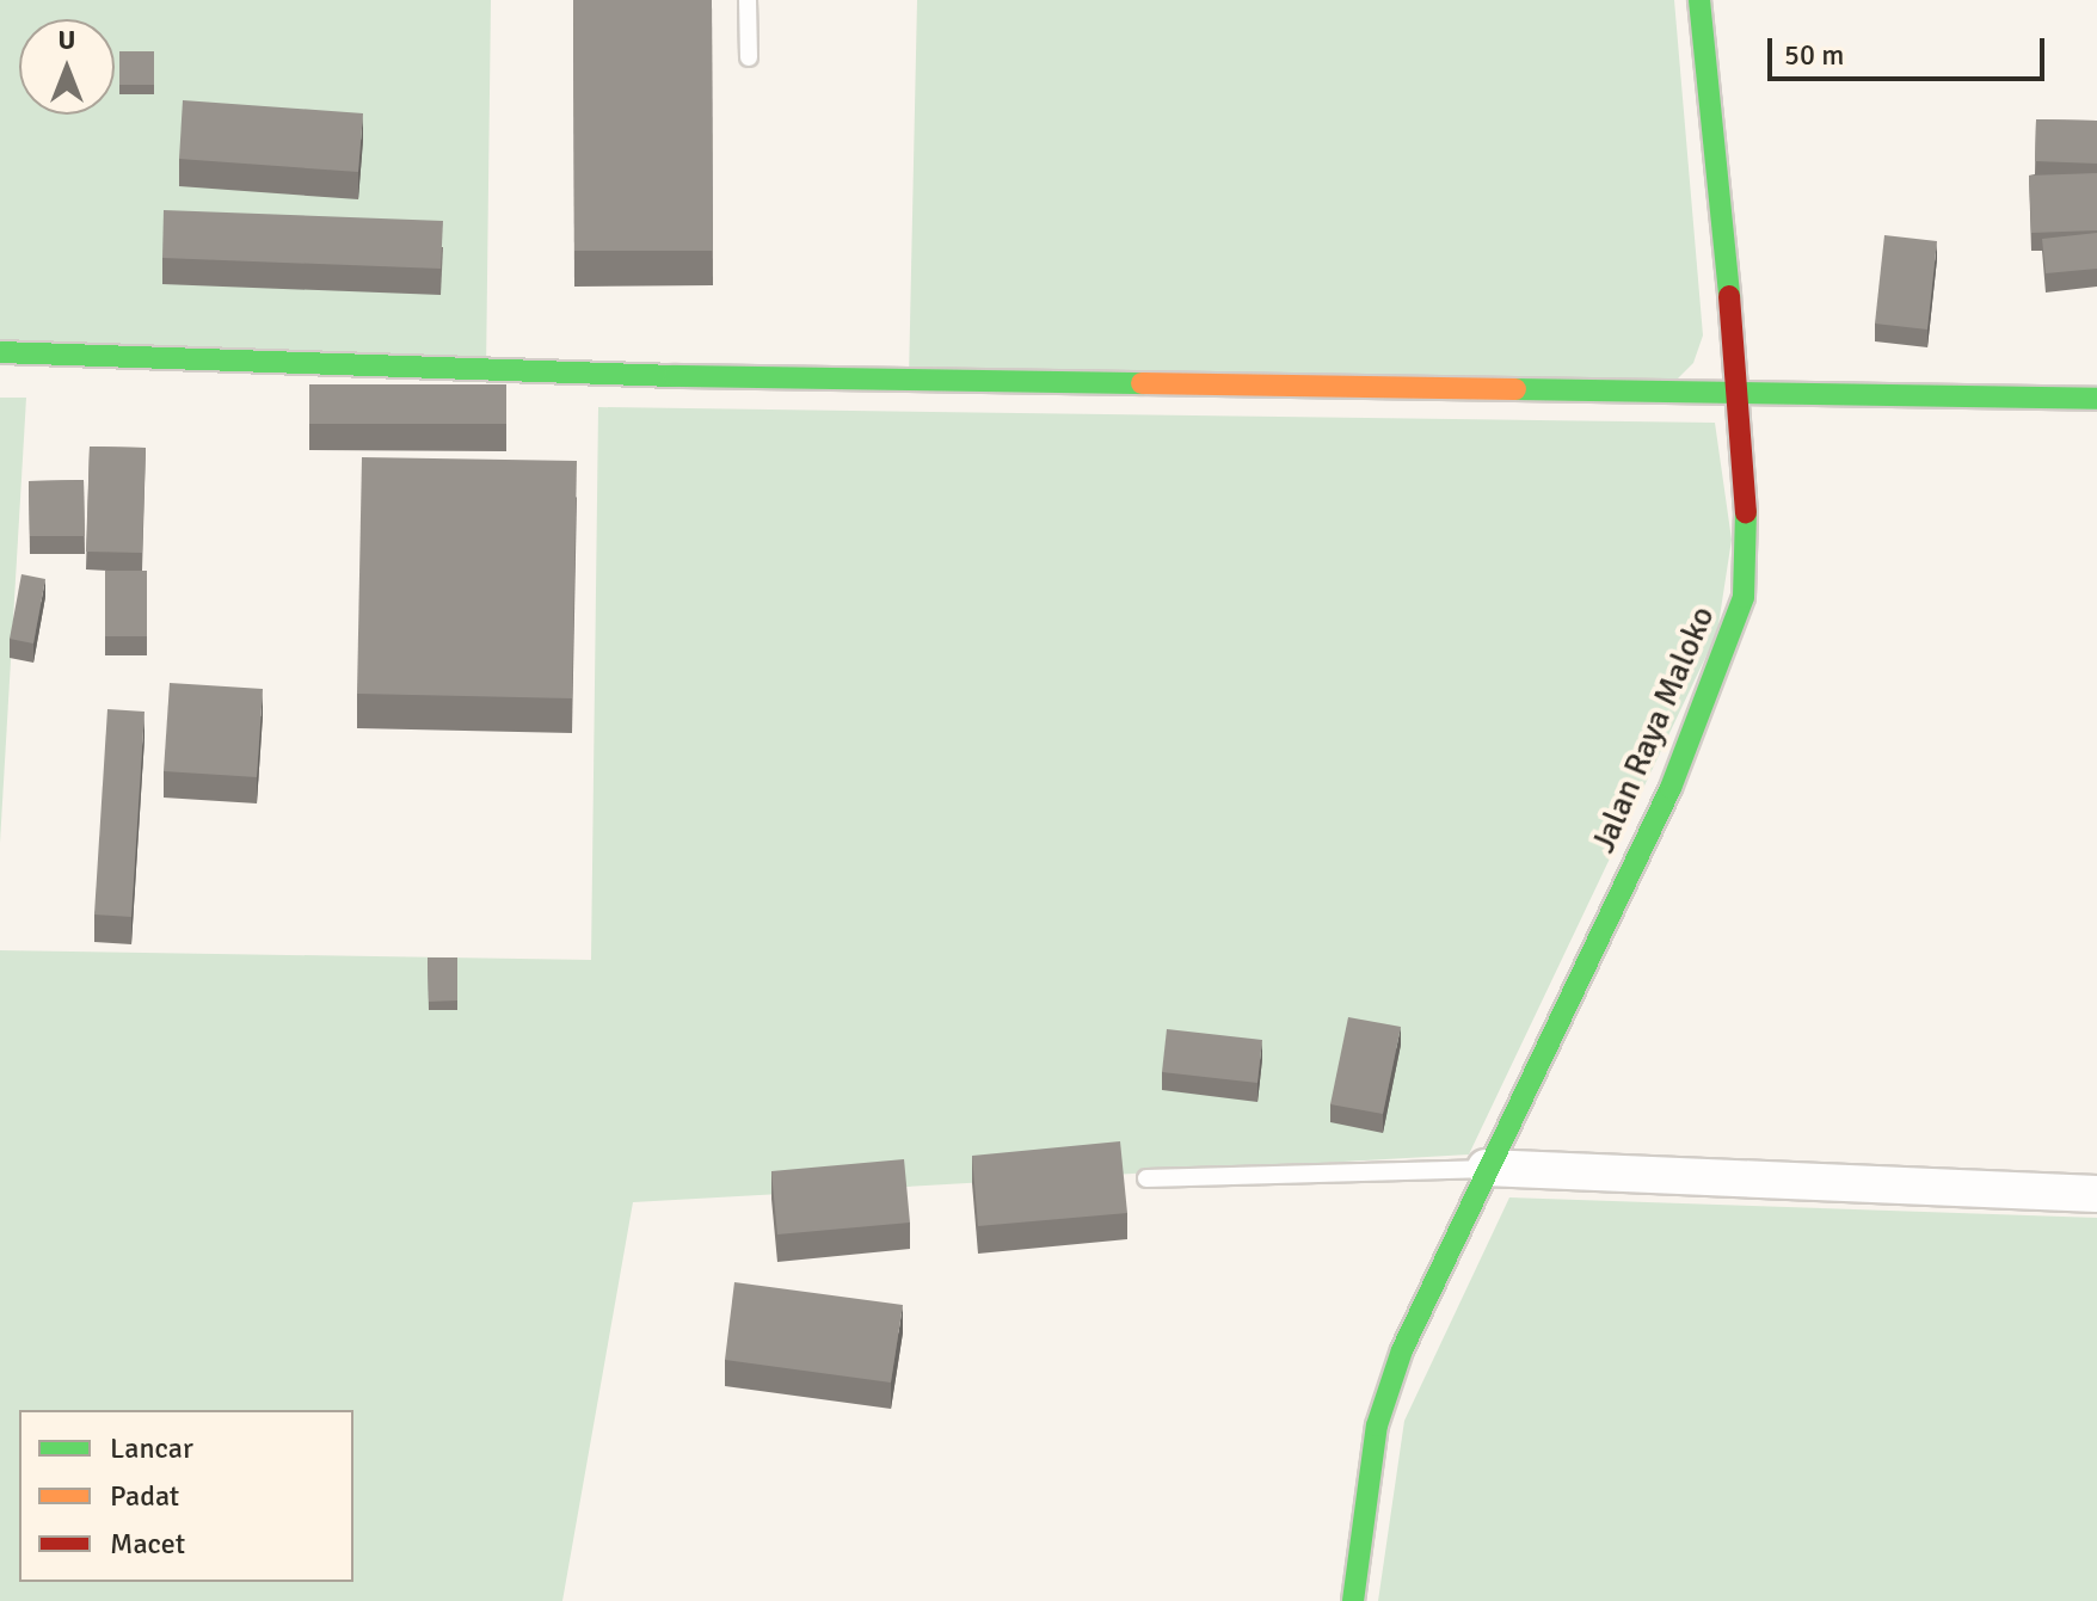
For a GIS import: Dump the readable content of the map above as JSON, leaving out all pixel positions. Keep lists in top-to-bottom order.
{
  "streets": {
    "street": ["Jalan Raya Maloko"]
  },
  "legend": ["Lancar", "Padat", "Macet"],
  "scale_bar": "50 m",
  "north": "top"
}
